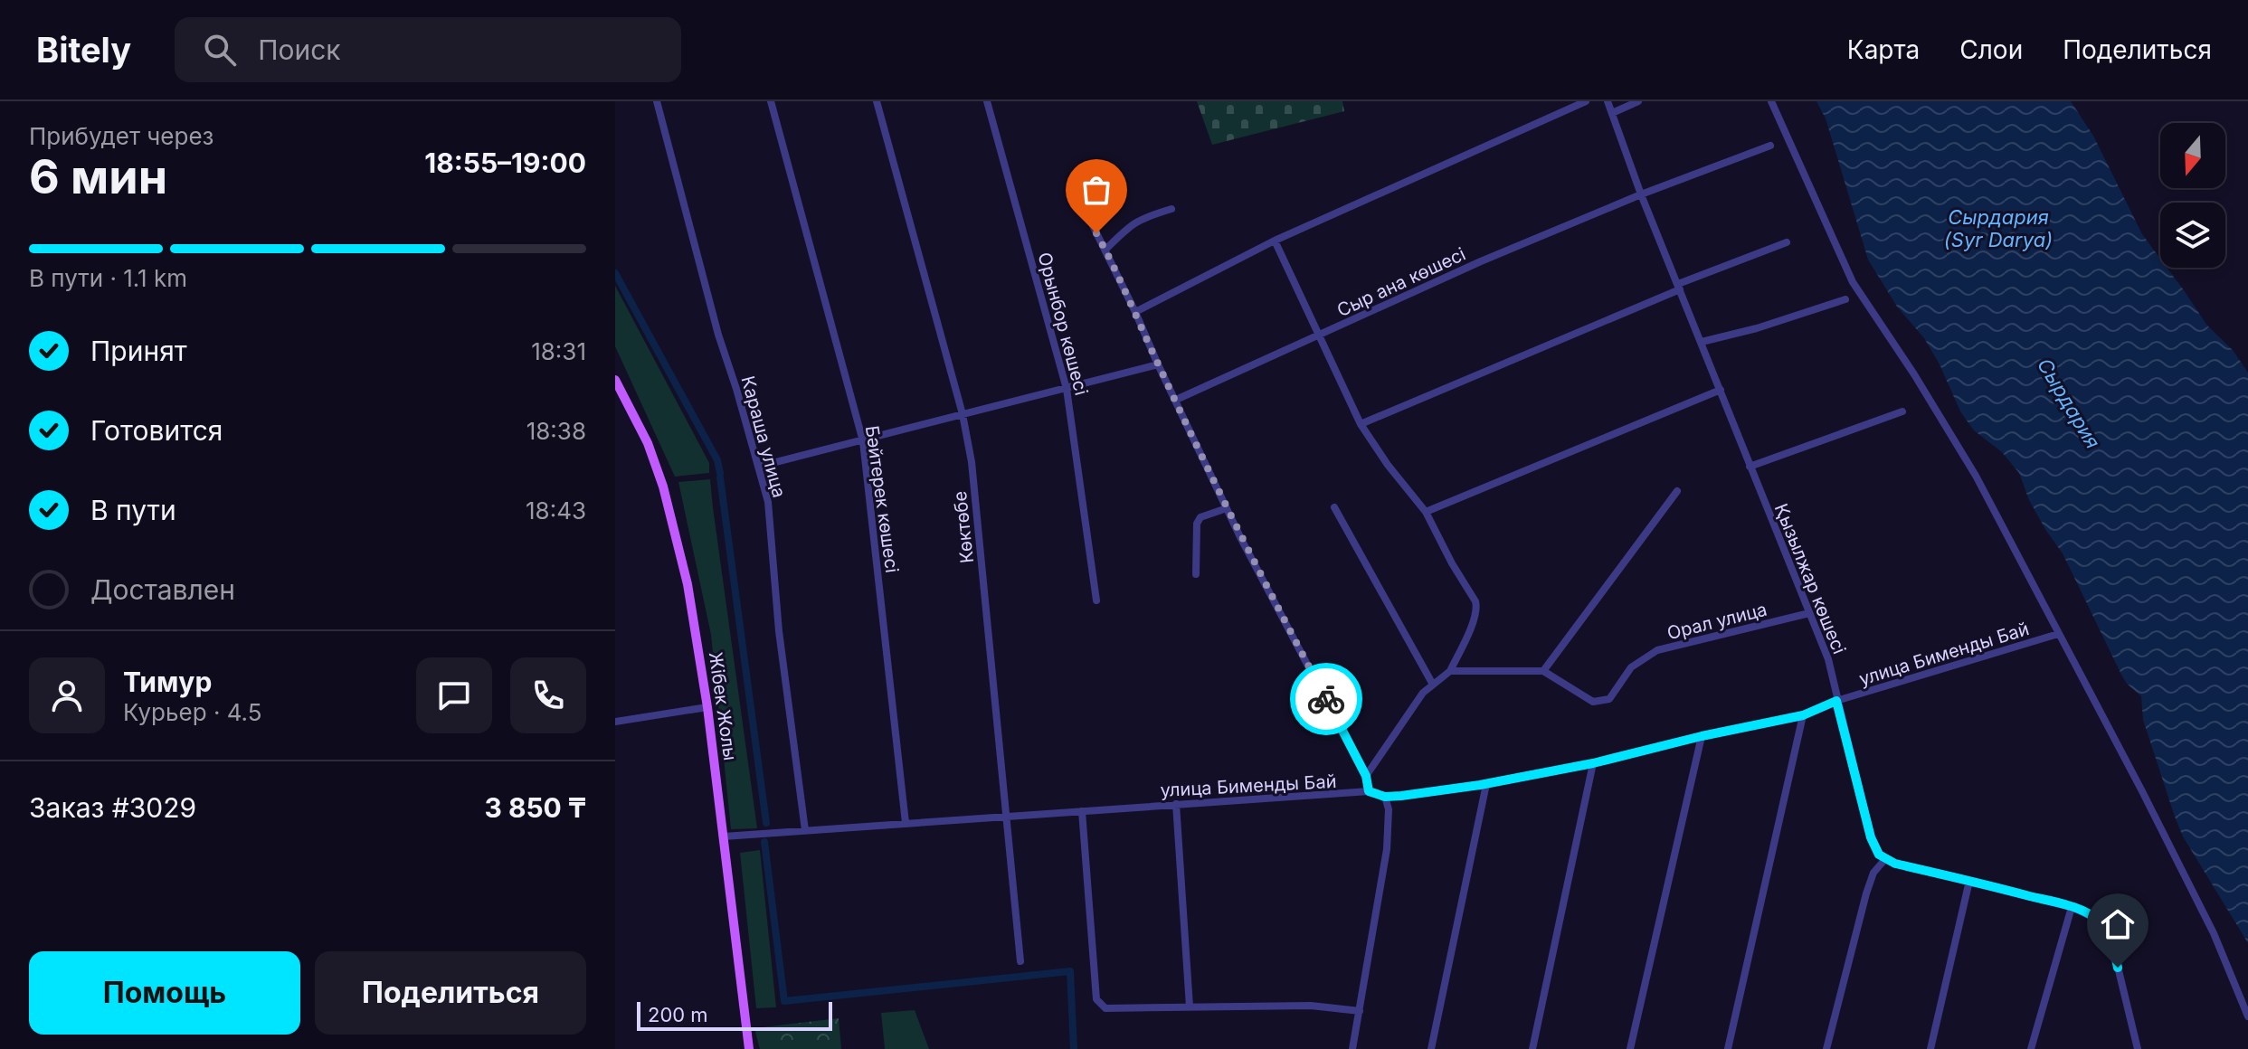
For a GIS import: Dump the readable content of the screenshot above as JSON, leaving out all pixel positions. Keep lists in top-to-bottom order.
{
  "streets": {
    "main road": ["Жібек Жолы"],
    "street": [
      "Сыр ана көшесі",
      "Орынбор көшесі",
      "Караша улица",
      "Бәйтерек көшесі",
      "Көктөбе",
      "Қызылжар көшесі",
      "Орал улица",
      "улица Бименды Бай"
    ]
  },
  "crossings": [
    ["Сыр ана көшесі", "Қызылжар көшесі"],
    ["Караша улица", "улица Бименды Бай"],
    ["Бәйтерек көшесі", "улица Бименды Бай"],
    ["Көктөбе", "улица Бименды Бай"],
    ["Қызылжар көшесі", "Орал улица"],
    ["Қызылжар көшесі", "улица Бименды Бай"],
    ["улица Бименды Бай", "Жібек Жолы"]
  ],
  "water": ["Сырдария (Syr Darya)", "Сырдария"],
  "scale_bar": "200 m",
  "north": "bottom",
  "page": {
    "header": "Bitely",
    "search": "Поиск",
    "nav": ["Карта", "Слои", "Поделиться"],
    "heading": ["6 мин", "Прибудет через", "18:55–19:00"],
    "panel": [
      "Тимур",
      "Курьер · 4.5",
      "Заказ #3029",
      "3 850 ₸"
    ],
    "bar": "В пути · 1.1 km",
    "list": [
      ["Принят", "18:31"],
      ["Готовится", "18:38"],
      ["В пути", "18:43"],
      "Доставлен"
    ],
    "buttons": ["Помощь", "Поделиться"],
    "scale": "200 m"
  }
}
